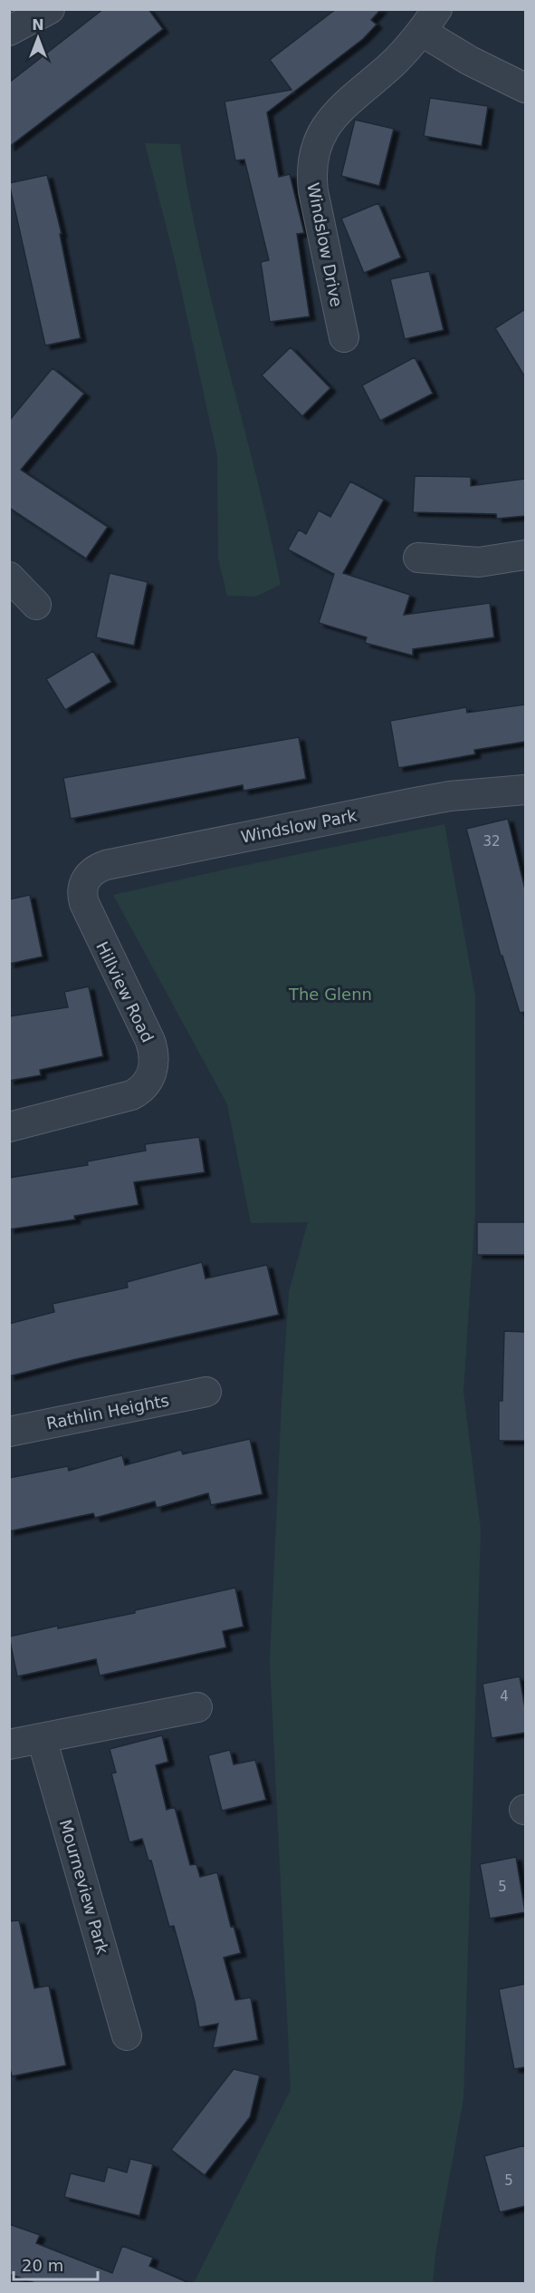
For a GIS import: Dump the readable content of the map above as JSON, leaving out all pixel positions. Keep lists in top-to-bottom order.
{
  "streets": {
    "street": [
      "Windslow Drive",
      "Windslow Park",
      "Hillview Road",
      "Rathlin Heights",
      "Mourneview Park"
    ]
  },
  "crossings": [
    ["Windslow Park", "Hillview Road"]
  ],
  "parks": ["The Glenn"],
  "house_numbers": [
    "32",
    "4",
    "5",
    "5"
  ],
  "scale_bar": "20 m",
  "north": "top"
}
